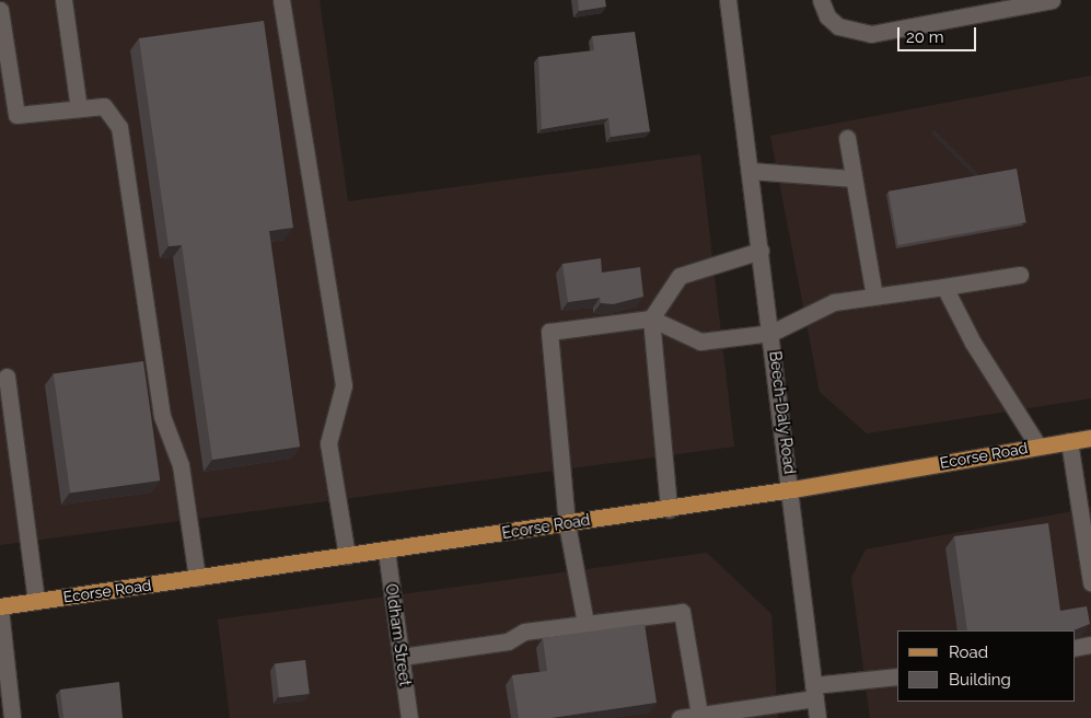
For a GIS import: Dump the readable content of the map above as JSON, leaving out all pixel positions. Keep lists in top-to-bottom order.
{
  "streets": {
    "main road": ["Ecorse Road"],
    "street": ["Beech-Daly Road", "Oldham Street"]
  },
  "crossings": [
    ["Beech-Daly Road", "Ecorse Road"],
    ["Ecorse Road", "Oldham Street"]
  ],
  "legend": ["Road", "Building"],
  "scale_bar": "20 m"
}
